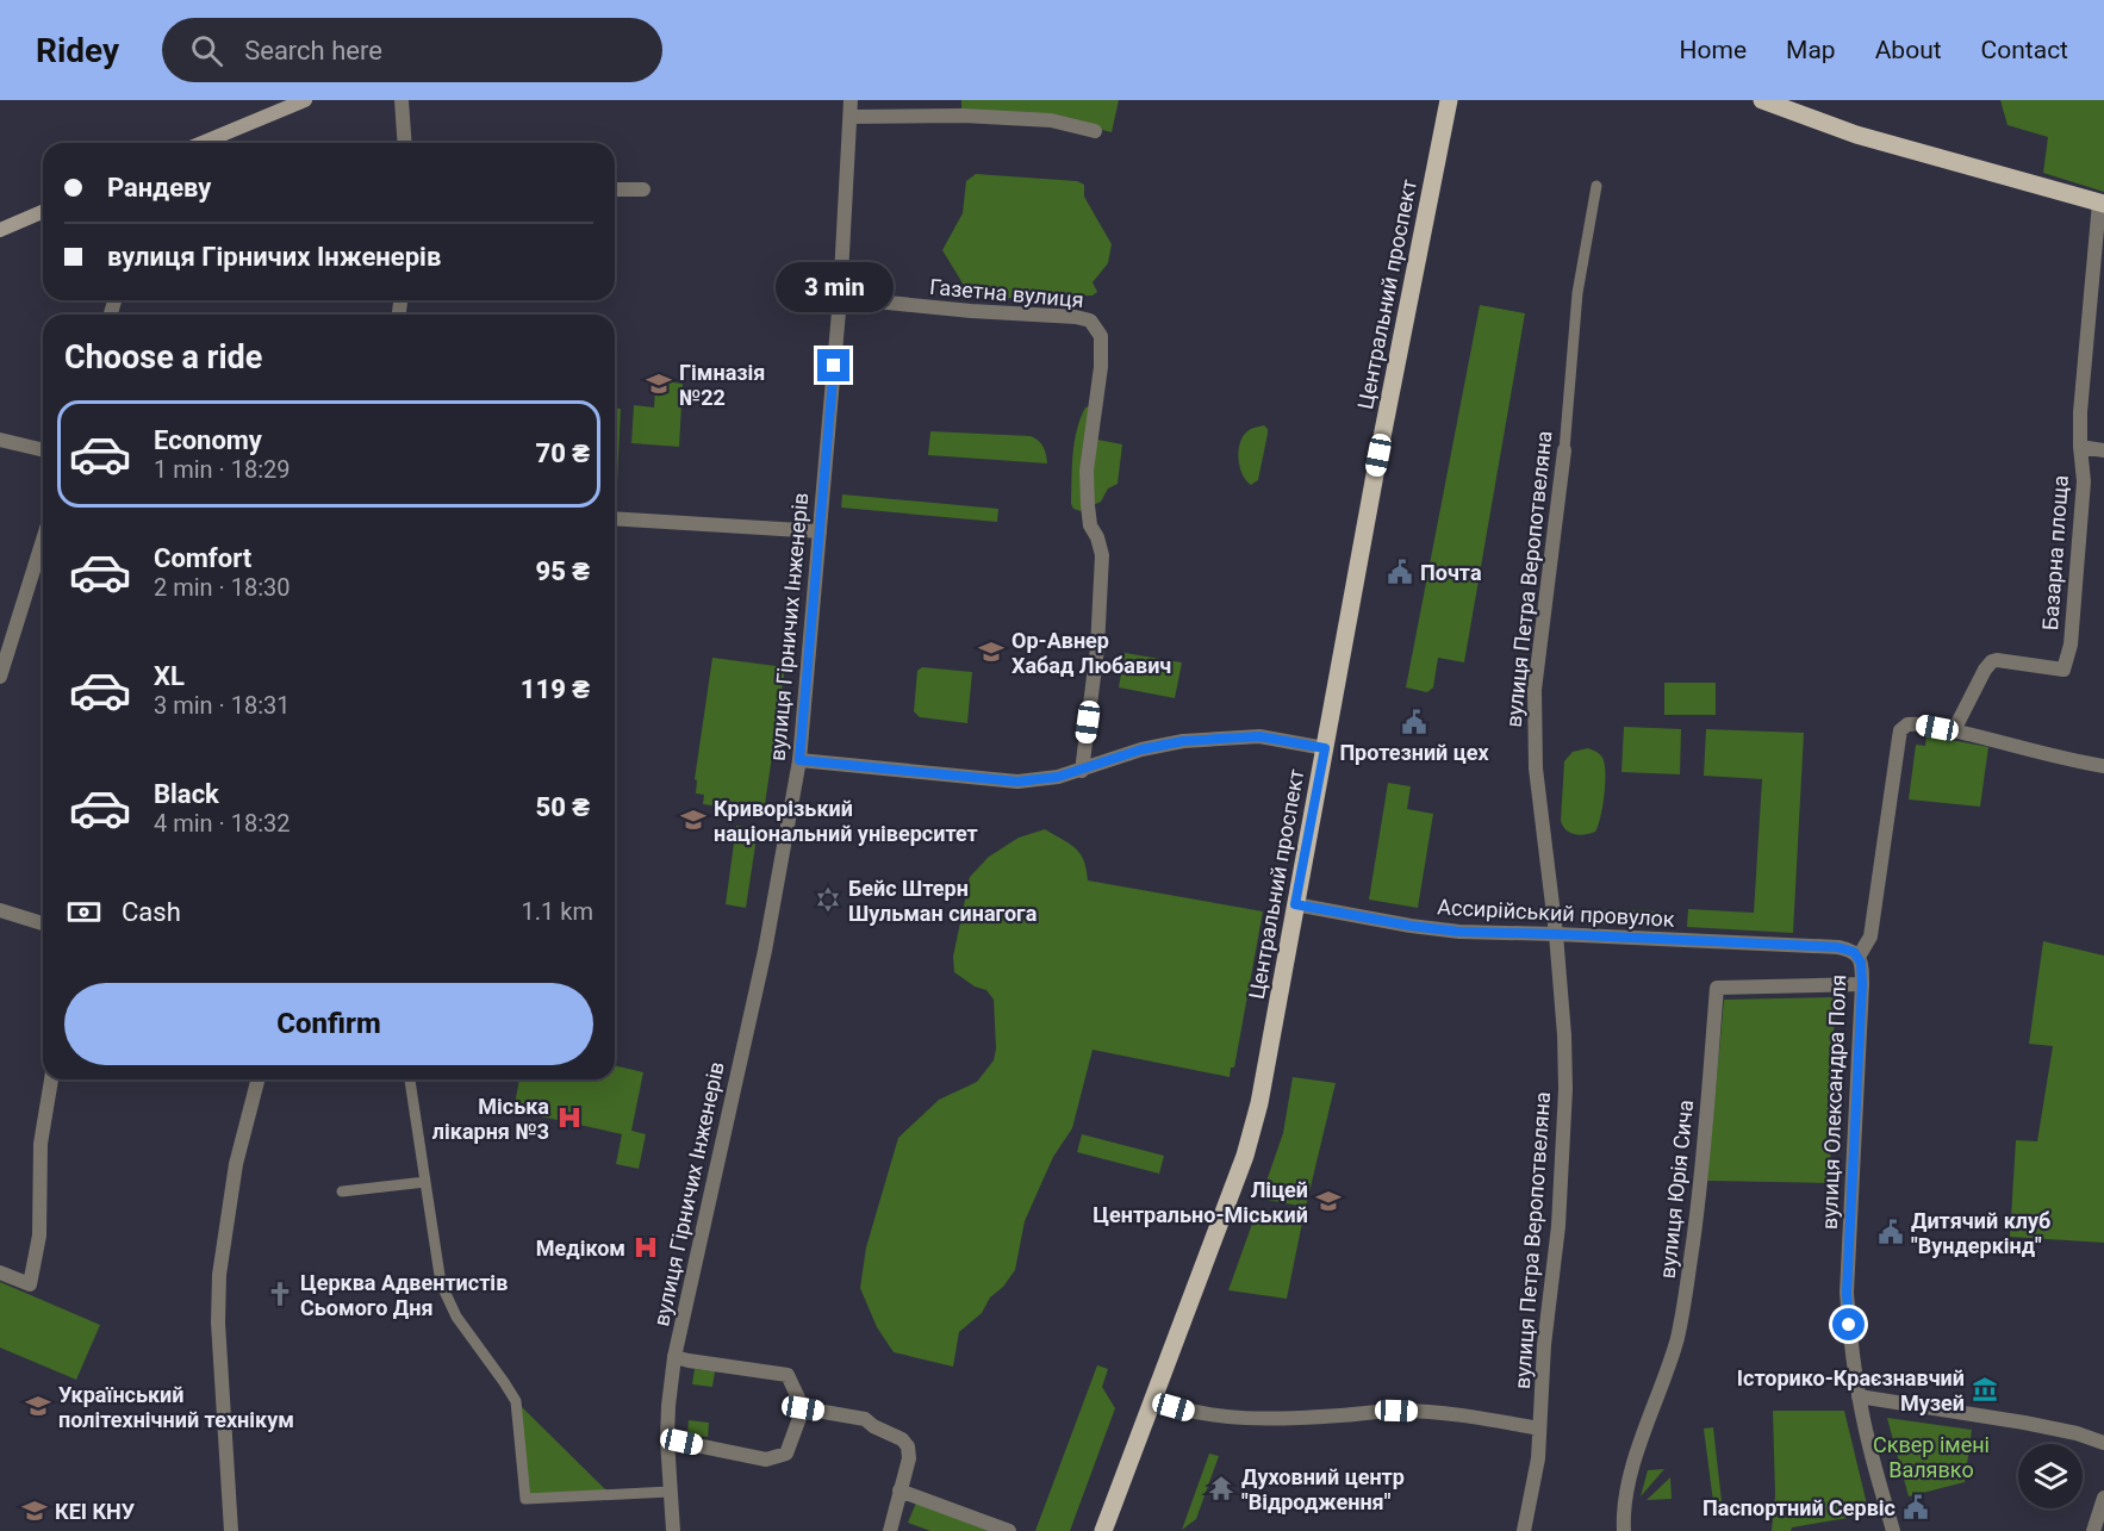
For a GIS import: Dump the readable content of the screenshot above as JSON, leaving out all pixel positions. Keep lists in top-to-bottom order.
{
  "streets": {
    "main road": ["Центральний проспект"],
    "street": [
      "Газетна вулиця",
      "Базарна площа",
      "вулиця Петра Веропотвеляна",
      "вулиця Гірничих Інженерів",
      "Ассирійський провулок",
      "вулиця Олександра Поля",
      "вулиця Юрія Сича"
    ]
  },
  "crossings": [
    ["Газетна вулиця", "вулиця Гірничих Інженерів"],
    ["Центральний проспект", "Ассирійський провулок"],
    ["Базарна площа", "вулиця Олександра Поля"],
    ["вулиця Петра Веропотвеляна", "Ассирійський провулок"],
    ["Ассирійський провулок", "вулиця Олександра Поля"],
    ["вулиця Олександра Поля", "вулиця Юрія Сича"]
  ],
  "parks": ["Сквер імені Валявкo"],
  "places": {
    "school or university": [
      "Гімназія №22",
      "Ор-Авнер Хабад Любавич",
      "Криворізький національний університет",
      "Ліцей Центрально-Міський",
      "Український політехнічний технікум",
      "КЕІ КНУ"
    ],
    "public building": [
      "Почта",
      "Протезний цех",
      "Дитячий клуб \"Вундеркінд\"",
      "Паспортний Сервіс"
    ],
    "synagogue": ["Бейс Штерн Шульман синагога"],
    "hospital": ["Міська лікарня №3", "Медіком"],
    "church": ["Церква Адвентистів Сьомого Дня"],
    "museum": ["Історико-Краєзнавчий Музей"],
    "temple": ["Духовний центр \"Відродження\""]
  },
  "page": {
    "header": "Ridey",
    "search": "Search here",
    "nav": [
      "Home",
      "Map",
      "About",
      "Contact"
    ],
    "banner": ["Рандеву", "вулиця Гірничих Інженерів"],
    "bubble": "3 min",
    "heading": "Choose a ride",
    "list": [
      {
        "name": "Economy",
        "note": "1 min · 18:29",
        "value": "70 ₴"
      },
      {
        "name": "Comfort",
        "note": "2 min · 18:30",
        "value": "95 ₴"
      },
      {
        "name": "XL",
        "note": "3 min · 18:31",
        "value": "119 ₴"
      },
      {
        "name": "Black",
        "note": "4 min · 18:32",
        "value": "50 ₴"
      }
    ],
    "pay": ["Cash", "1.1 km"],
    "buttons": "Confirm"
  }
}
